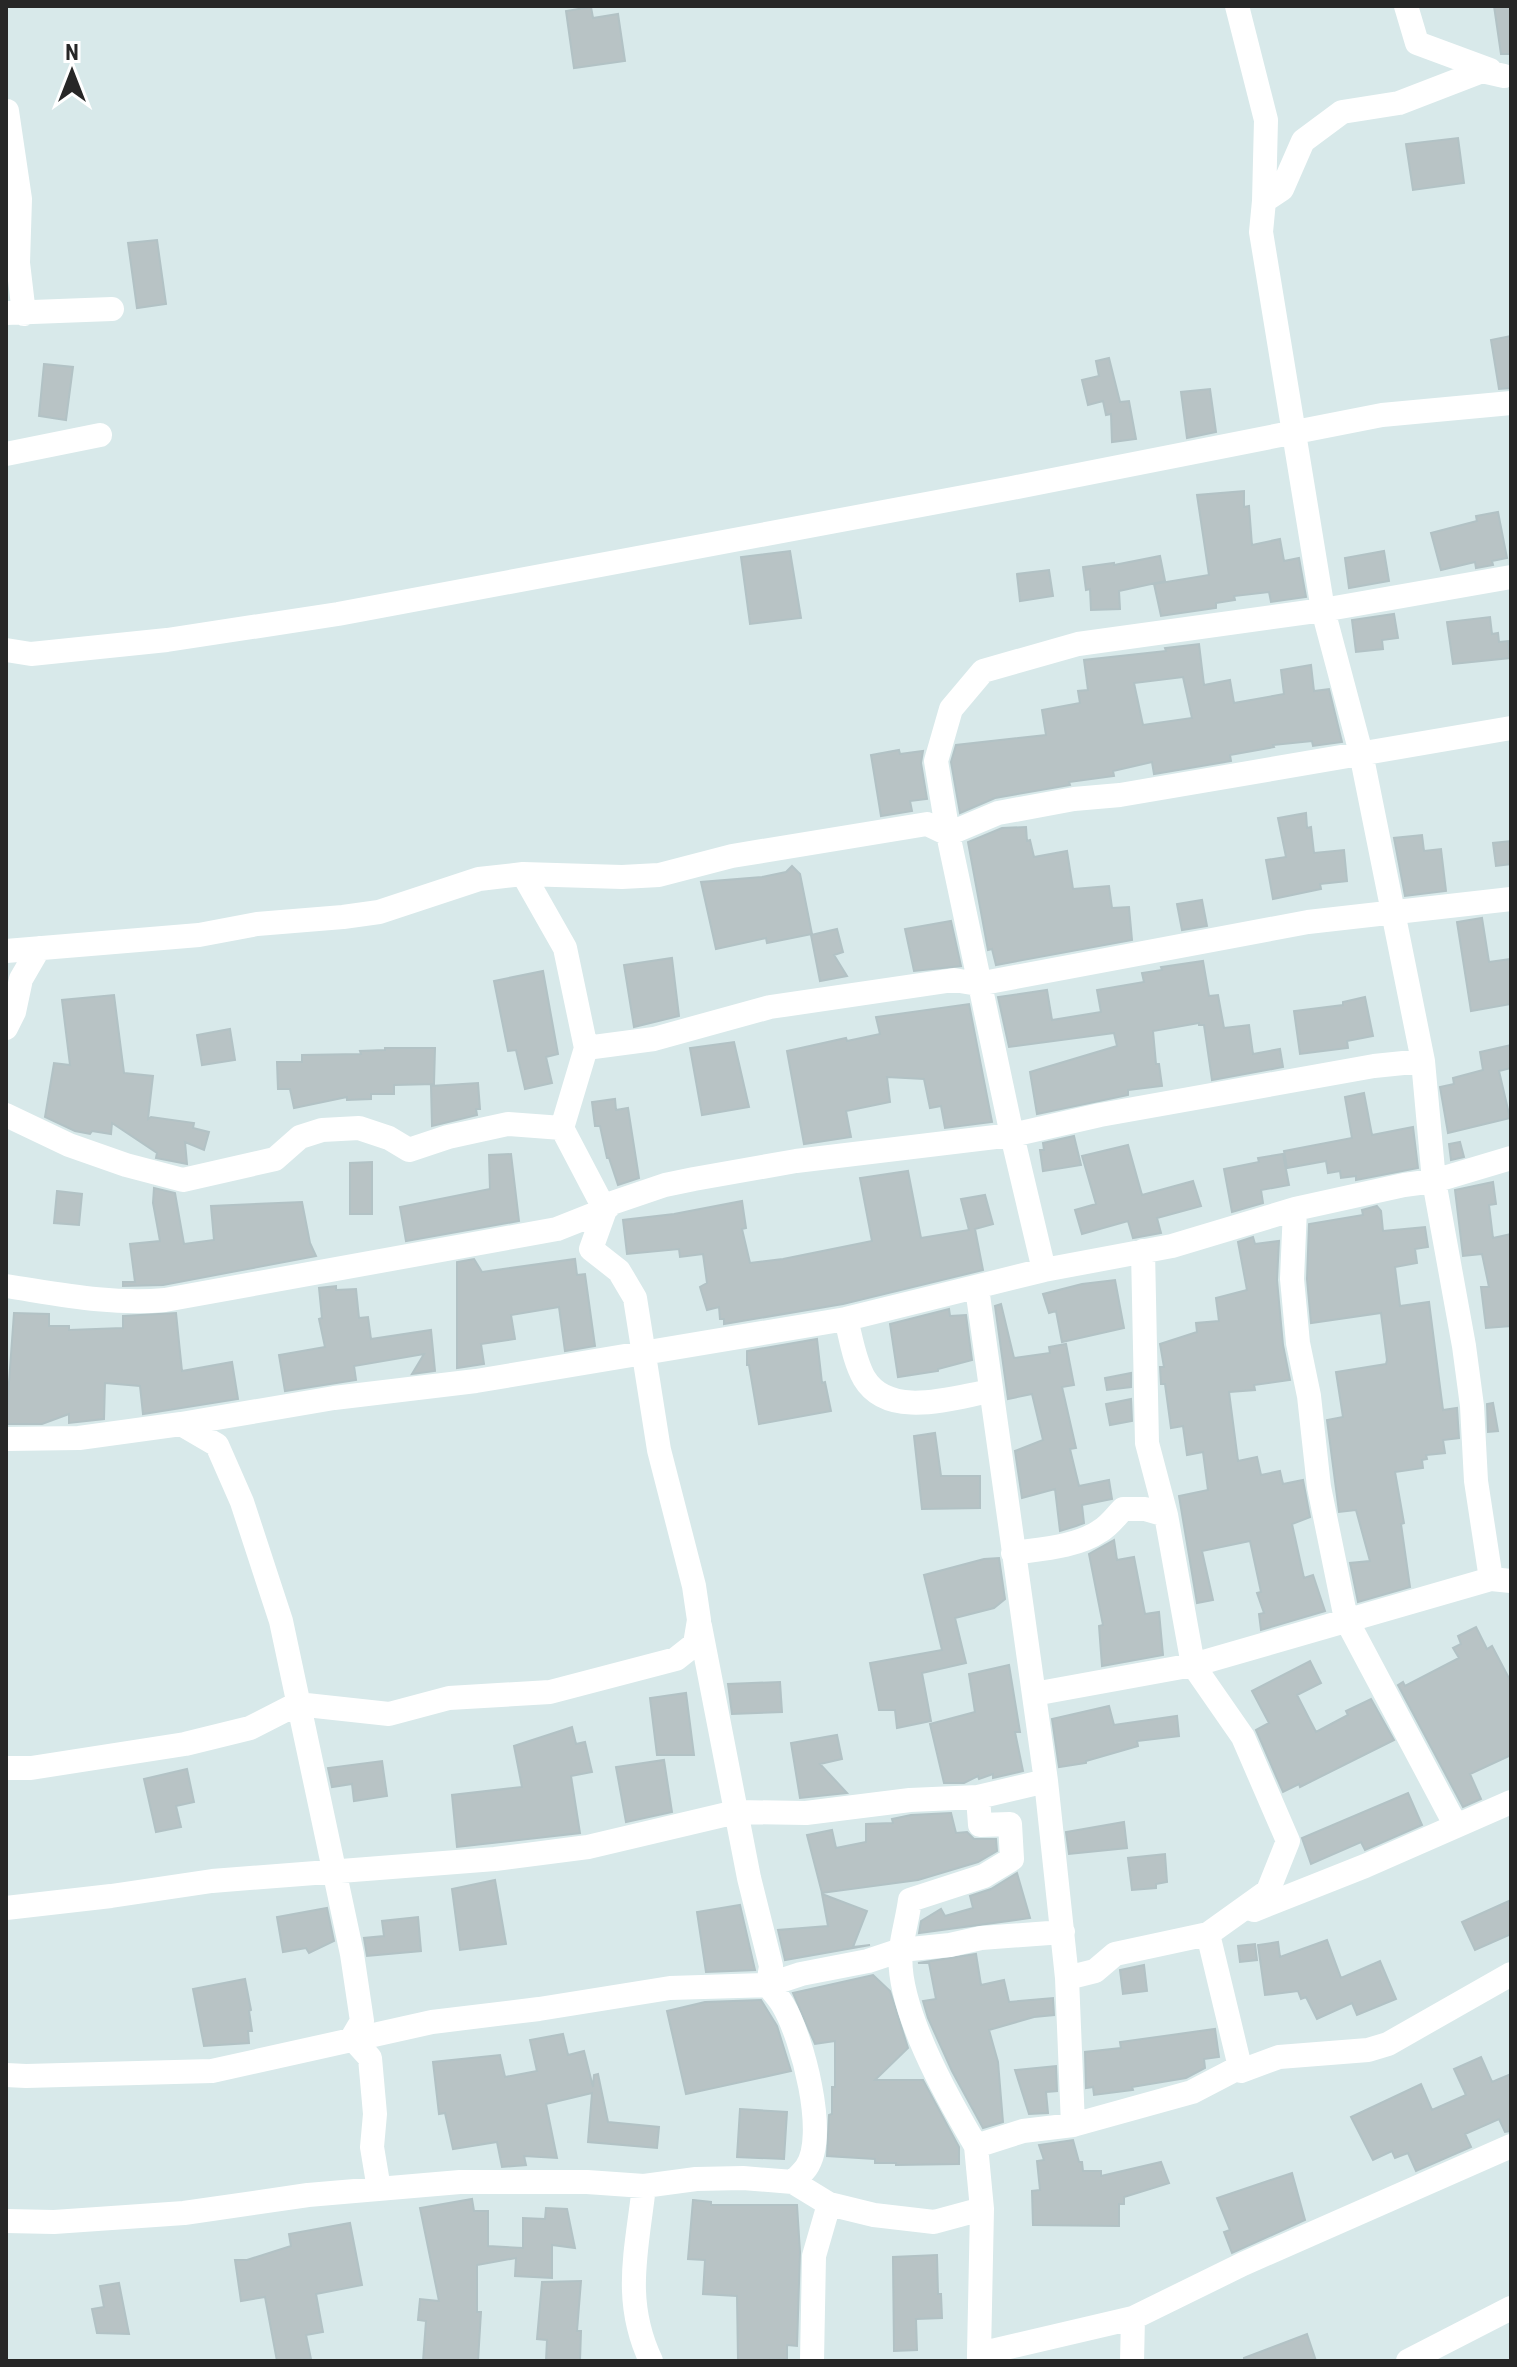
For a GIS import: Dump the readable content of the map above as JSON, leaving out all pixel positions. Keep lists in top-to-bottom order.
{
  "north": "top"
}
